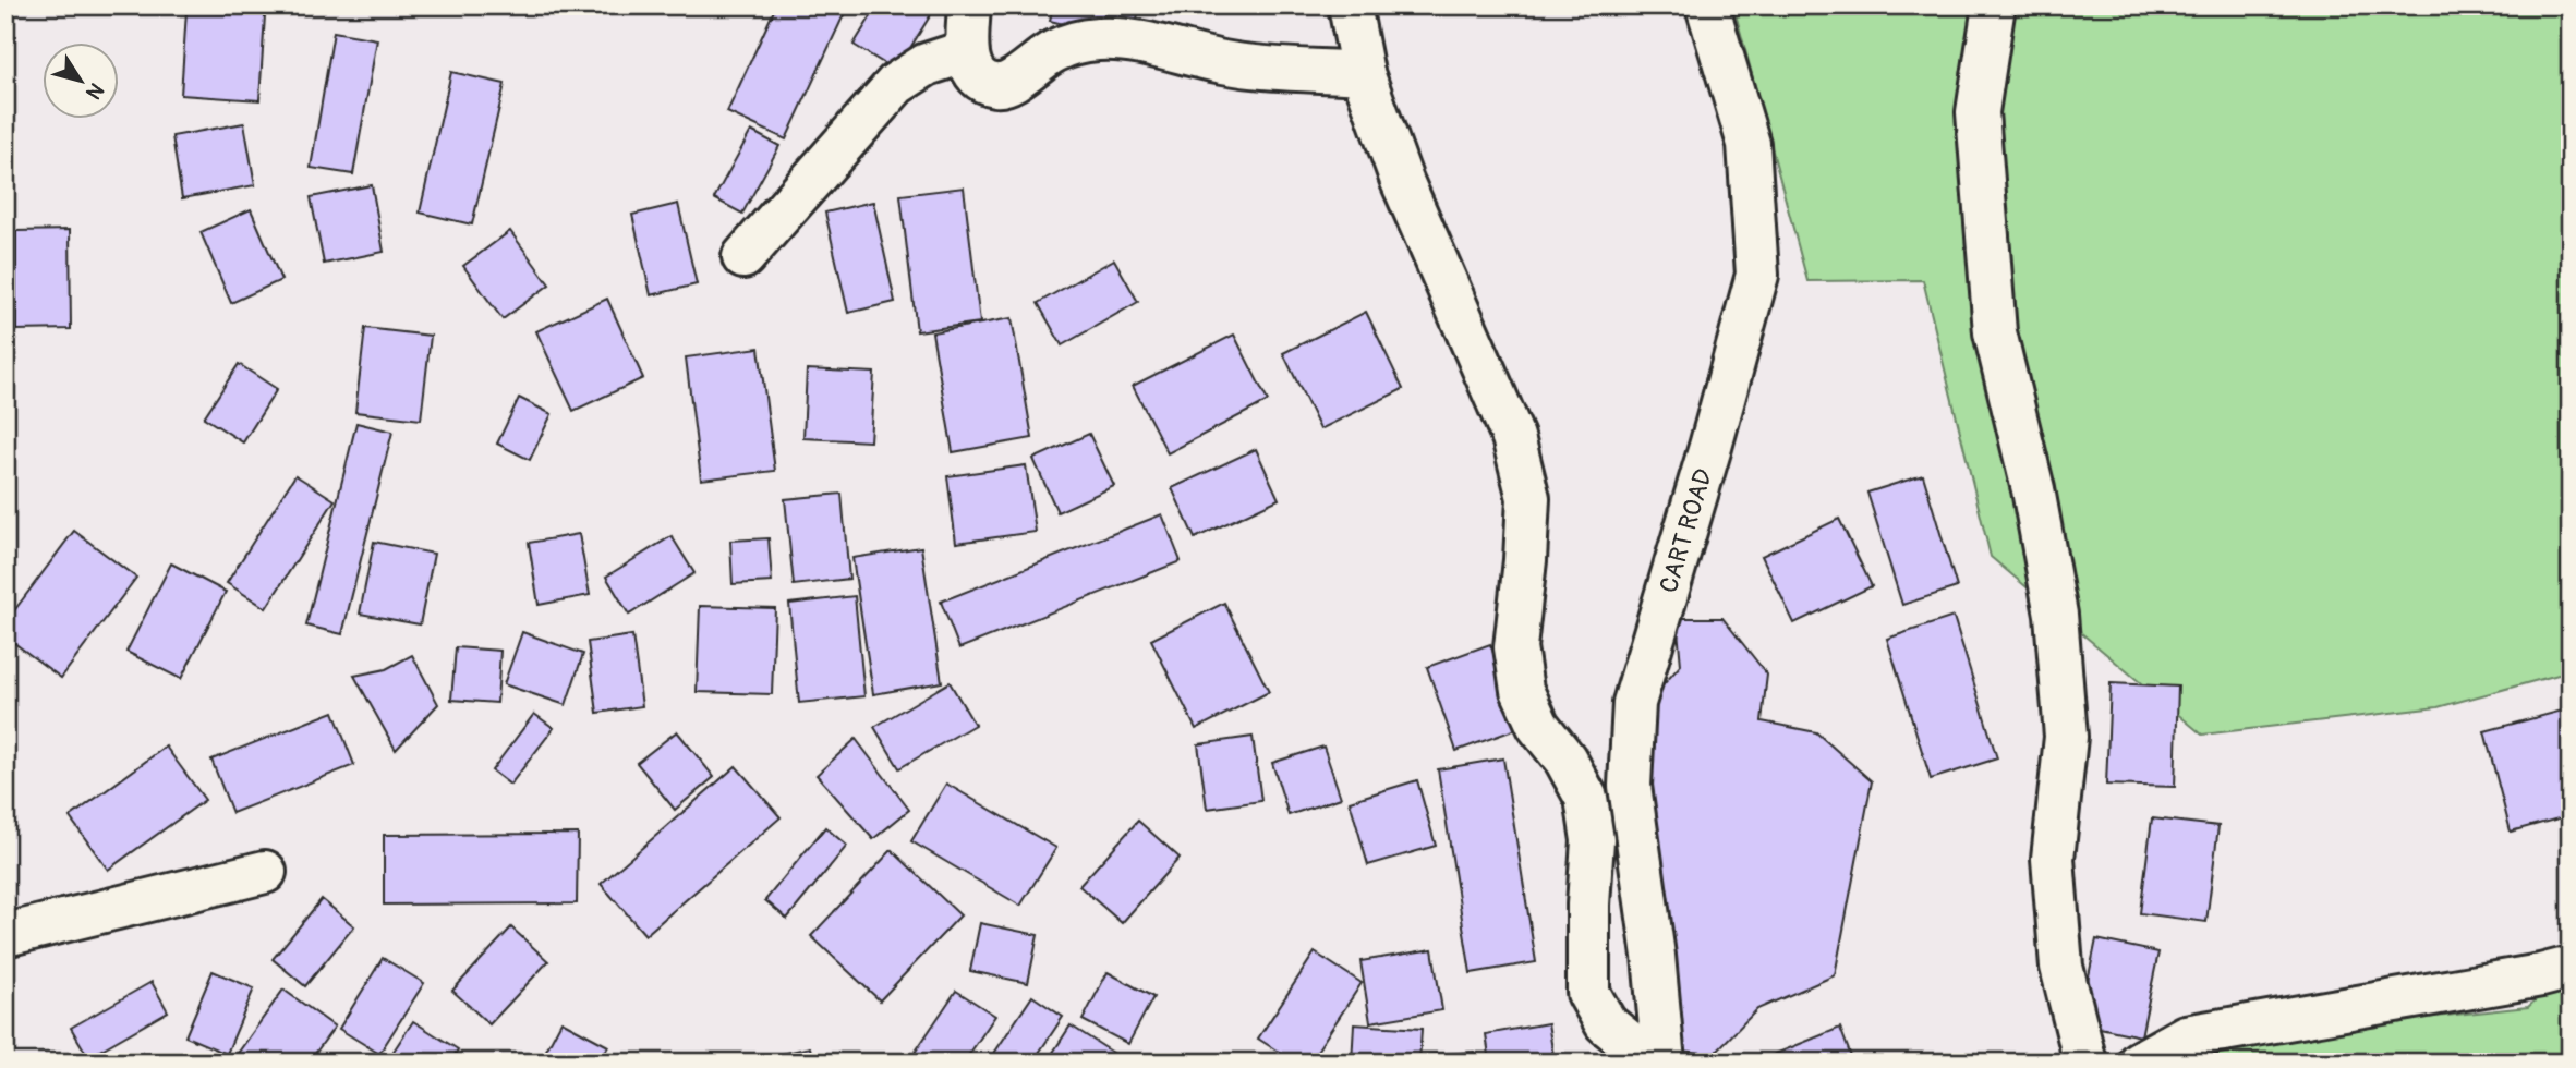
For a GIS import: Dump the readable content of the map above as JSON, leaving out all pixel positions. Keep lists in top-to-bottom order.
{
  "streets": {
    "street": ["CART ROAD"]
  },
  "north": "bottom right"
}
